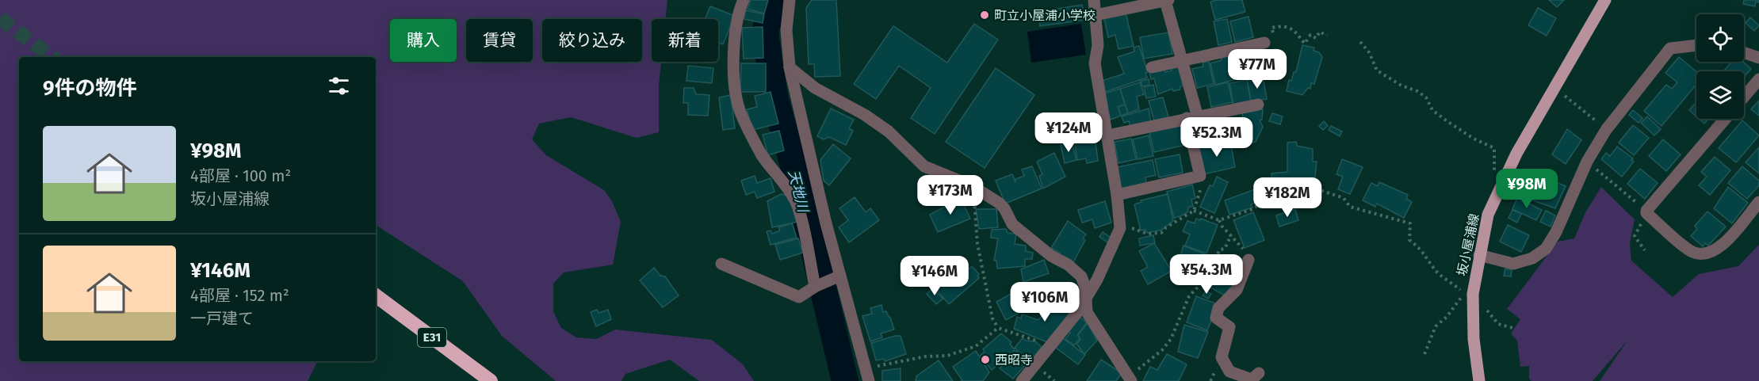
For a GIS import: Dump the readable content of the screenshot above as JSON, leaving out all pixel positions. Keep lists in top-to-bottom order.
{
  "streets": {
    "highway": ["E31"],
    "main road": ["坂小屋浦線"]
  },
  "water": ["天地川"],
  "places": ["町立小屋浦小学校", "西昭寺"],
  "page": {
    "chip": [
      "購入",
      "賃貸",
      "絞り込み",
      "新着"
    ],
    "price": [
      "¥77M",
      "¥124M",
      "¥52.3M",
      "¥98M",
      "¥173M",
      "¥182M",
      "¥54.3M",
      "¥146M",
      "¥106M"
    ],
    "heading": "9件の物件",
    "list": [
      {
        "name": "¥98M",
        "note": "4部屋 · 100 m² · 坂小屋浦線"
      },
      {
        "name": "¥146M",
        "note": "4部屋 · 152 m² · 一戸建て"
      }
    ]
  }
}
